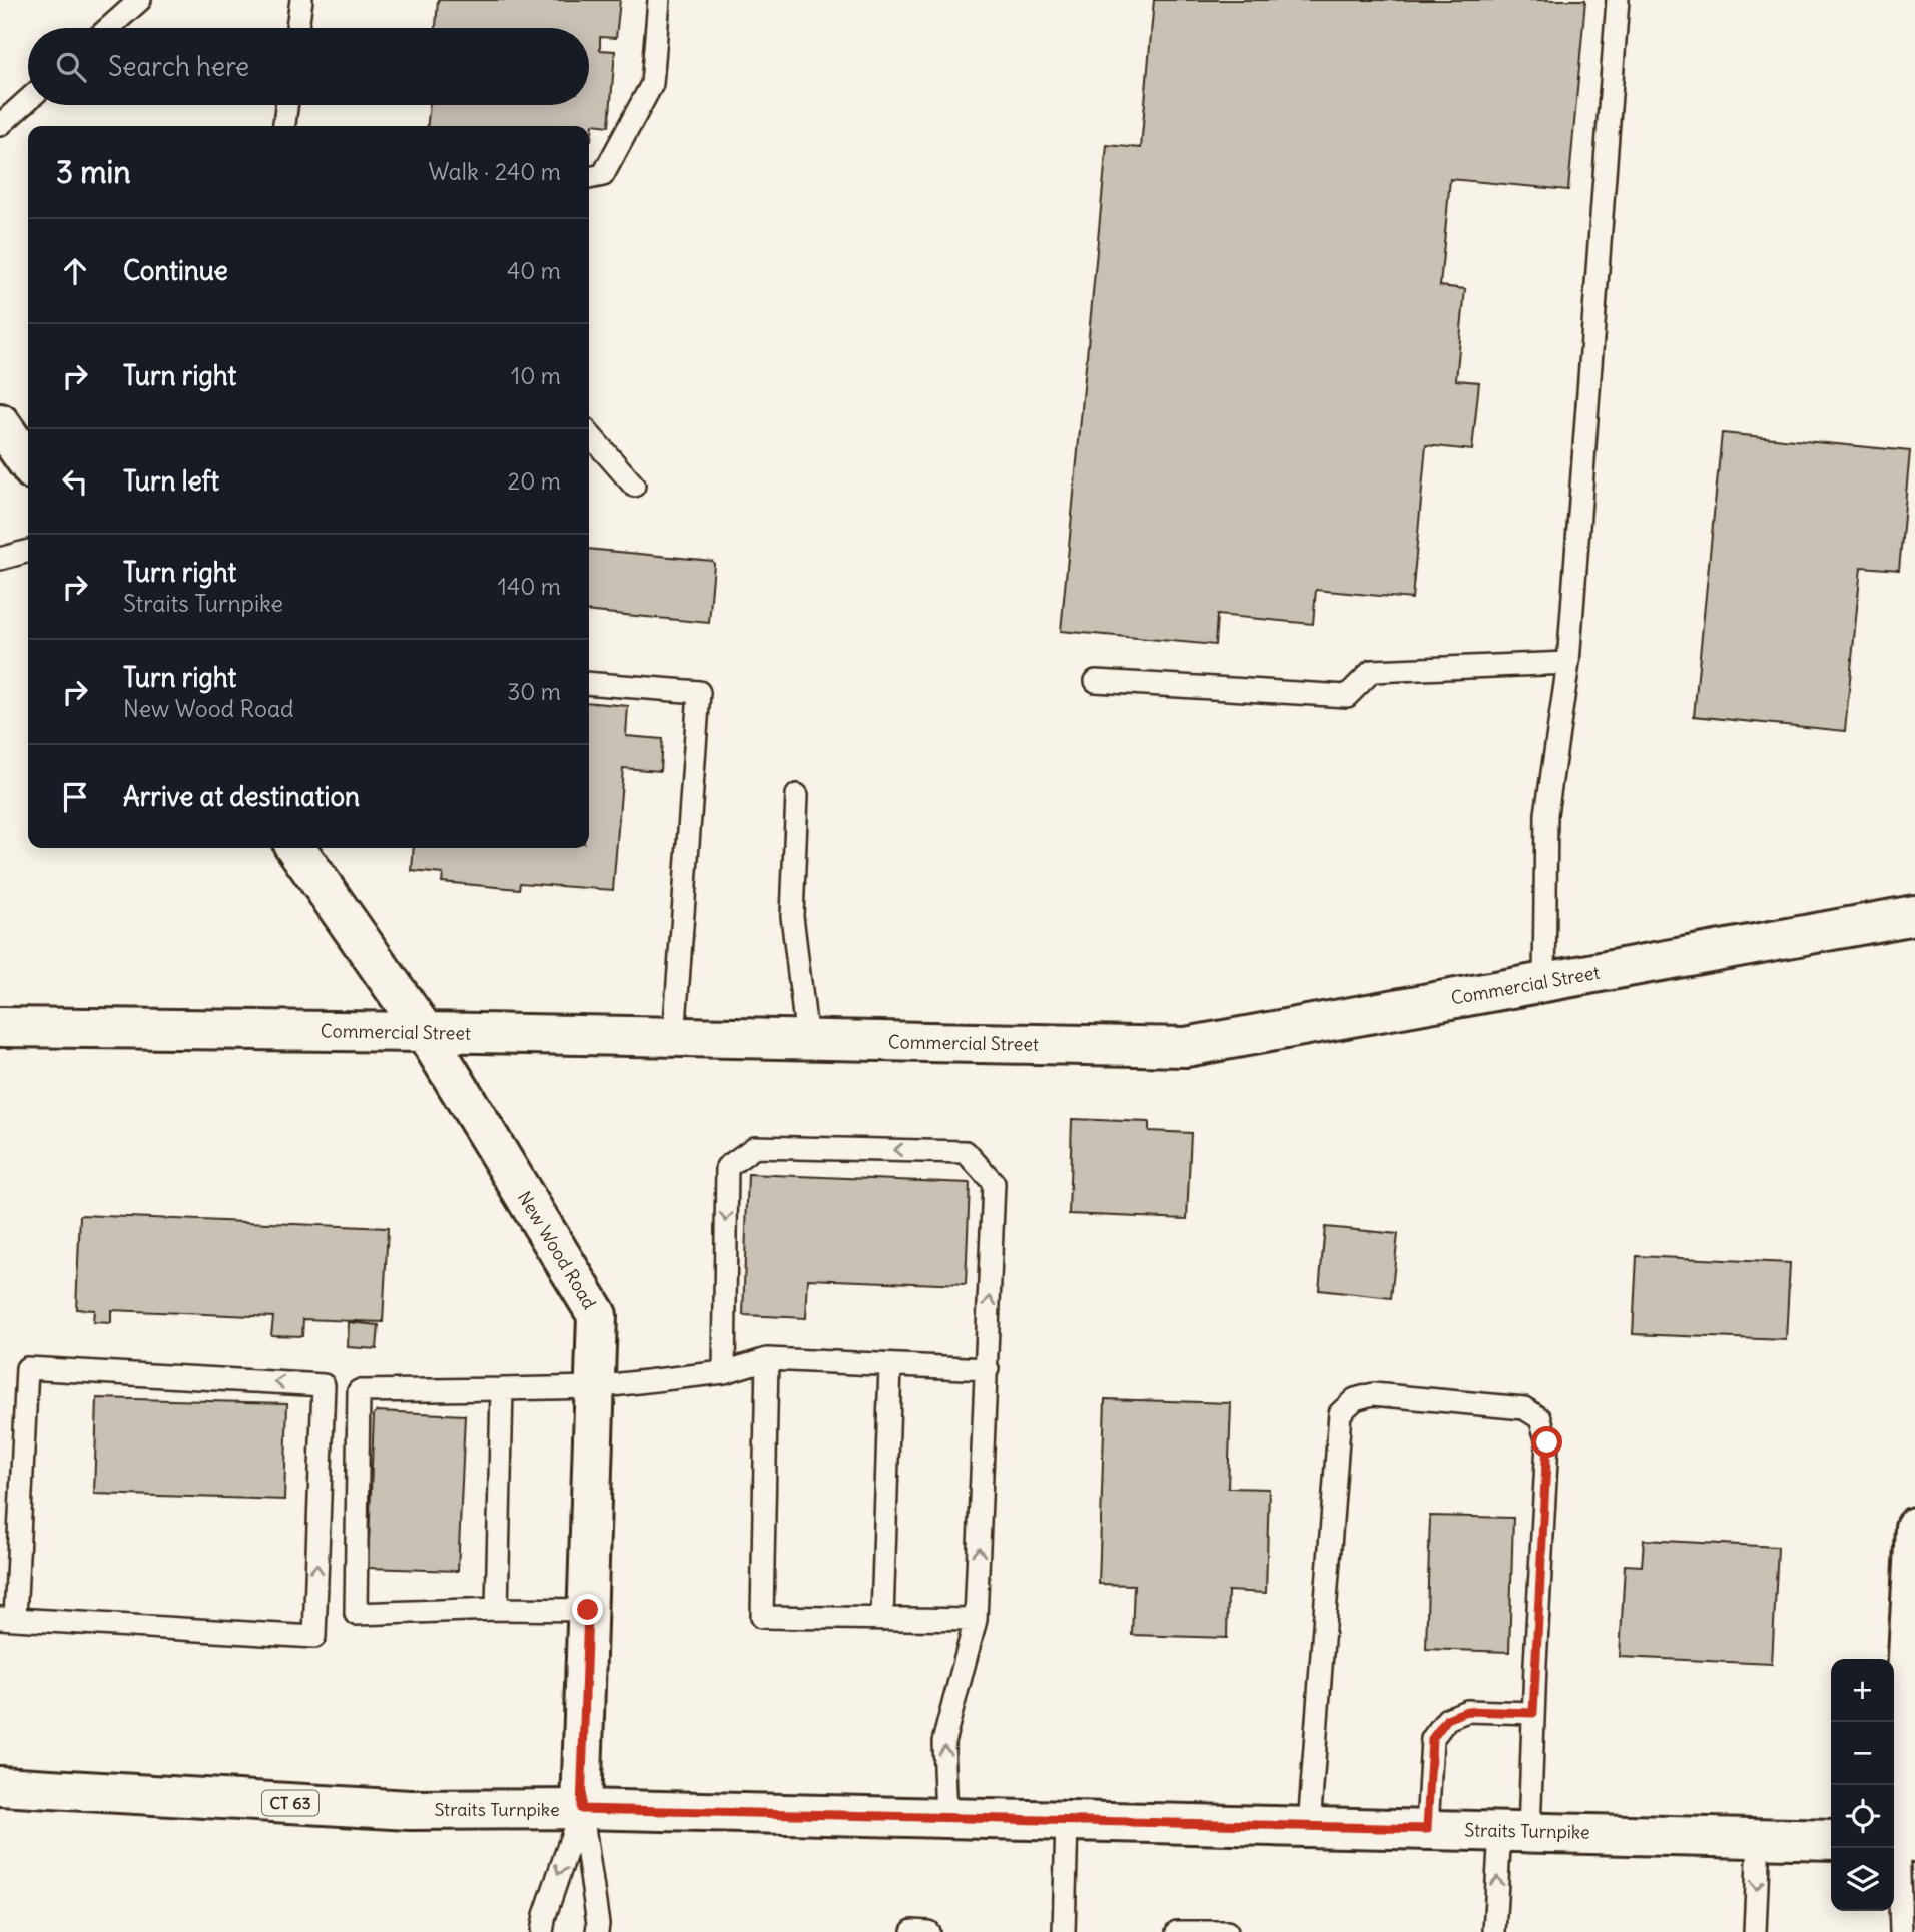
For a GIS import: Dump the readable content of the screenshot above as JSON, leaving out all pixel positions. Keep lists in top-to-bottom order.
{
  "streets": {
    "street": [
      "Commercial Street",
      "New Wood Road",
      "CT 63",
      "Straits Turnpike"
    ]
  },
  "crossings": [
    ["Commercial Street", "New Wood Road"],
    ["New Wood Road", "Straits Turnpike"]
  ],
  "page": {
    "search": "Search here",
    "heading": ["3 min", "Walk · 240 m"],
    "list": [
      ["Continue", "40 m"],
      ["Turn right", "10 m"],
      ["Turn left", "20 m"],
      ["Turn right", "Straits Turnpike", "140 m"],
      ["Turn right", "New Wood Road", "30 m"],
      "Arrive at destination"
    ],
    "map_buttons": ["+", "−"]
  }
}
